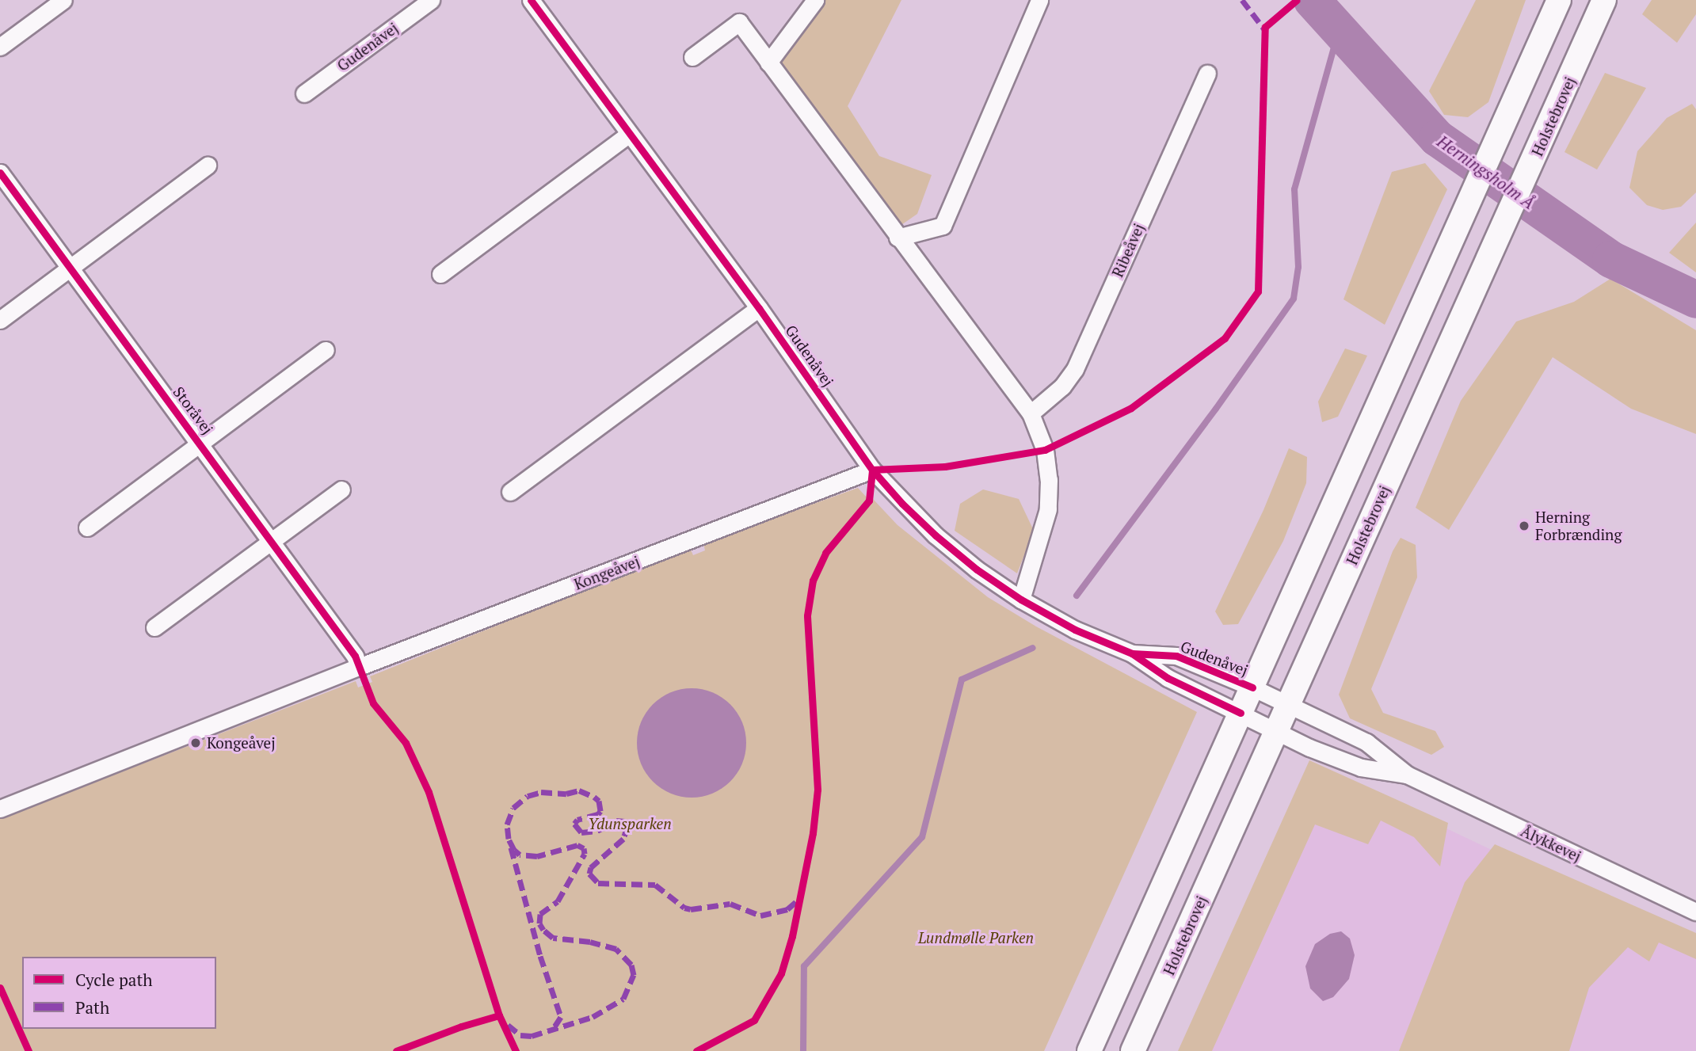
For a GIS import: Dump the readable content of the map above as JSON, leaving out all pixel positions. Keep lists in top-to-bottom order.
{
  "streets": {
    "main road": ["Holstebrovej"],
    "street": [
      "Gudenåvej",
      "Ribeåvej",
      "Storåvej",
      "Kongeåvej",
      "Ålykkevej"
    ]
  },
  "crossings": [
    ["Gudenåvej", "Holstebrovej"],
    ["Gudenåvej", "Kongeåvej"],
    ["Gudenåvej", "Ålykkevej"],
    ["Holstebrovej", "Ålykkevej"],
    ["Storåvej", "Kongeåvej"]
  ],
  "water": ["Herningsholm Å"],
  "parks": ["Ydunsparken", "Lundmølle Parken"],
  "places": ["Herning Forbrænding", "Kongeåvej"],
  "legend": ["Cycle path", "Path"]
}
